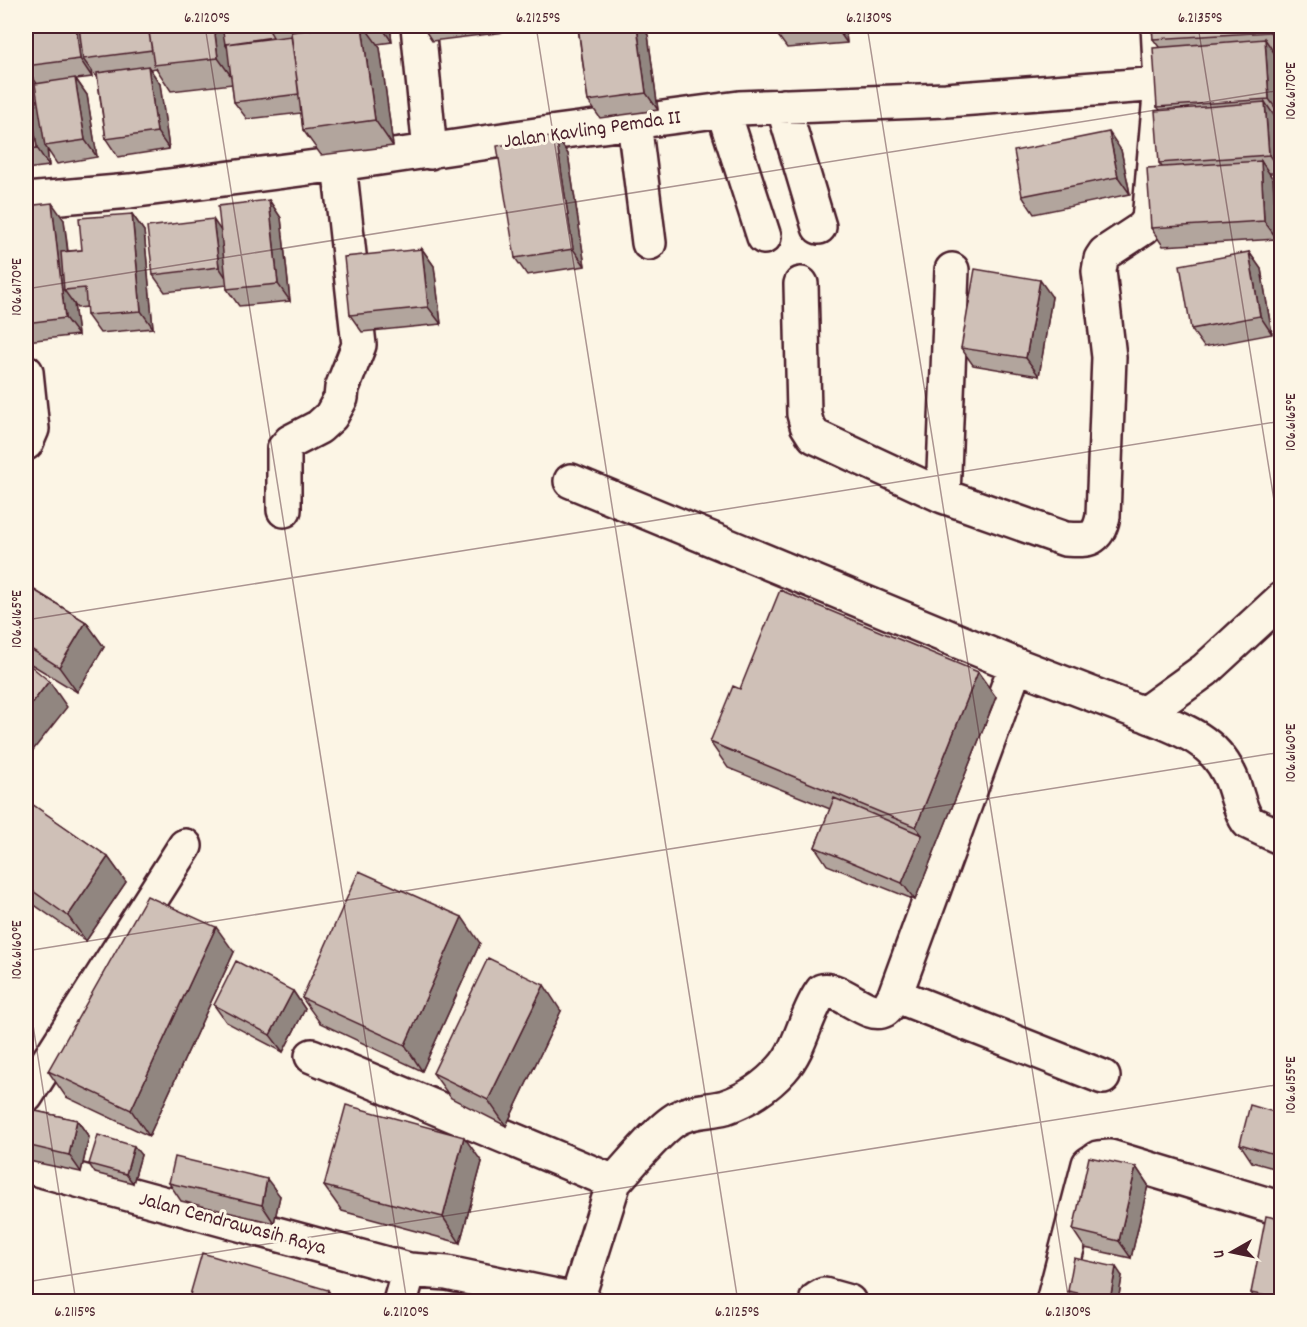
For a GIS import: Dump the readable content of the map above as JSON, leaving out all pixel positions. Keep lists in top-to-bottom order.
{
  "streets": {
    "street": ["Jalan Kavling Pemda II", "Jalan Cendrawasih Raya"]
  },
  "north": "left",
  "coordinates": [
    "6.2120°S",
    "6.2125°S",
    "6.2130°S",
    "6.2135°S",
    "106.6170°E",
    "106.6165°E",
    "106.6160°E",
    "106.6155°E",
    "6.2115°S"
  ]
}
